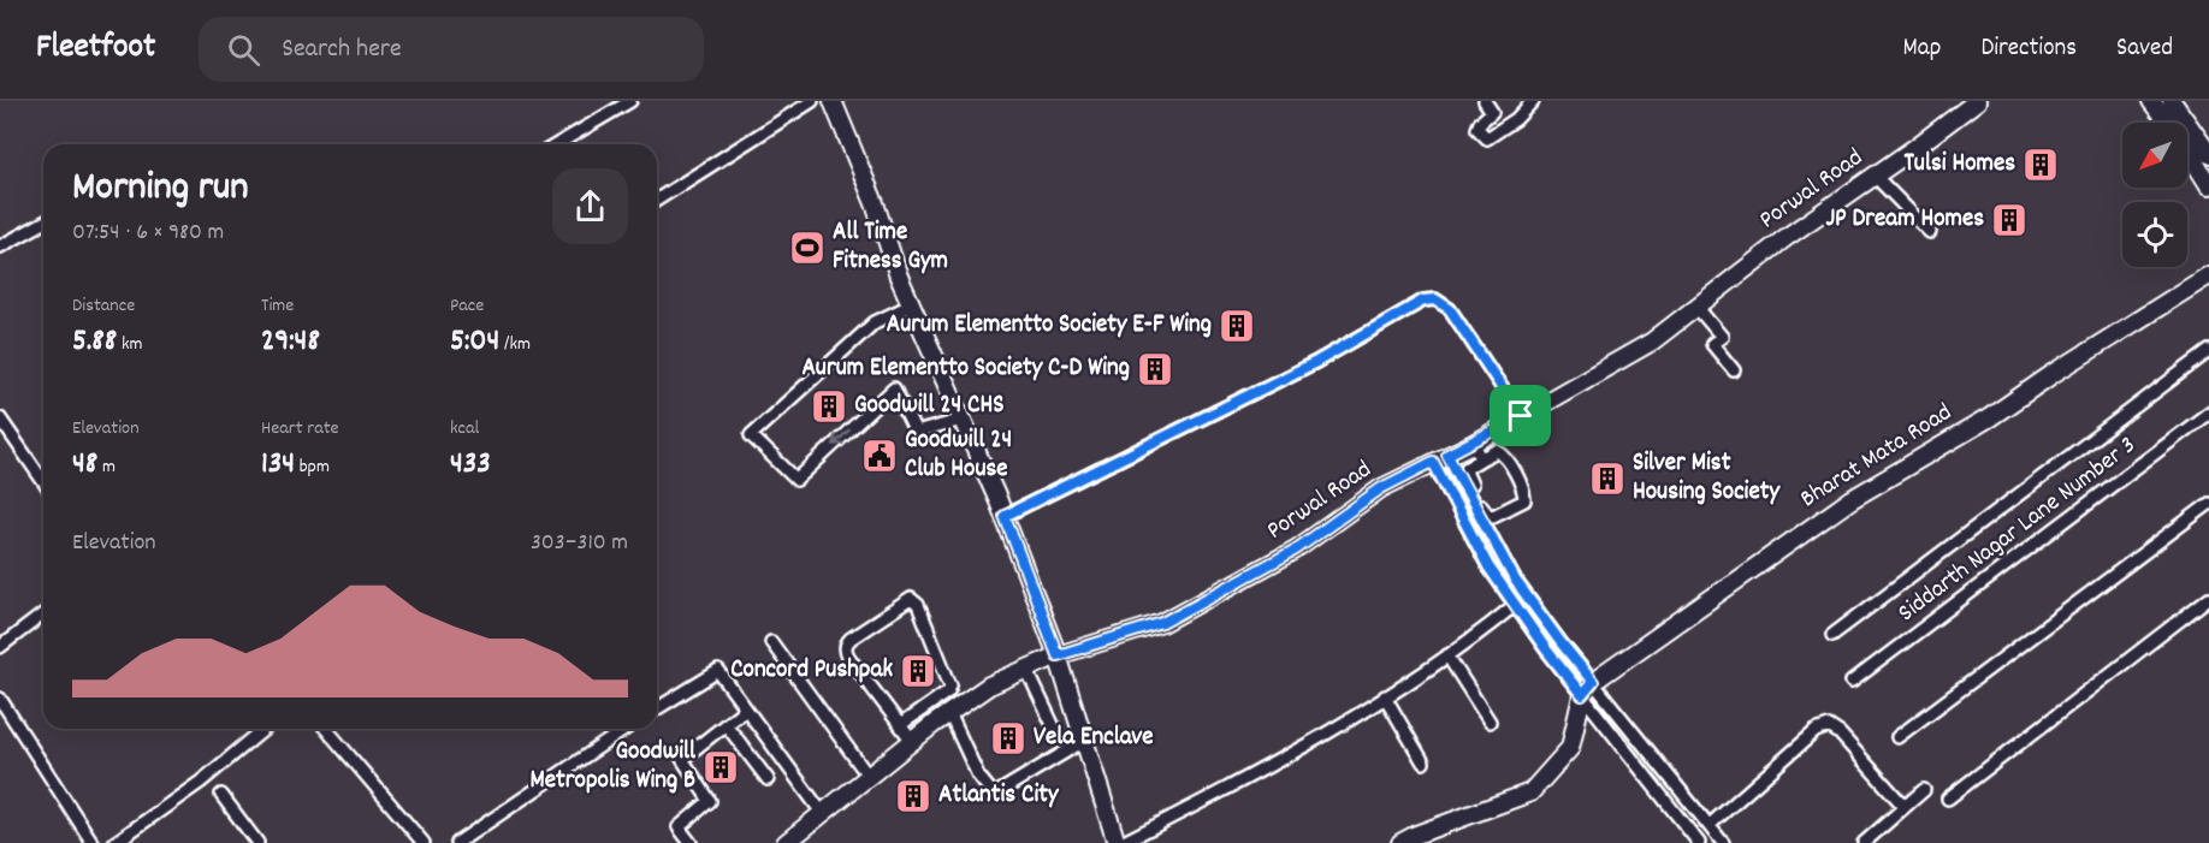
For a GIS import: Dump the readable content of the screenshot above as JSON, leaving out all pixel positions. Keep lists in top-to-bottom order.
{
  "streets": {
    "street": ["Porwal Road", "Bharat Mata Road", "Siddarth Nagar Lane Number 3"]
  },
  "places": {
    "building": [
      "Tulsi Homes",
      "JP Dream Homes",
      "Aurum Elementto Society E-F Wing",
      "Aurum Elementto Society C-D Wing",
      "Goodwill 24 CHS",
      "Silver Mist Housing Society",
      "Concord Pushpak",
      "Vela Enclave",
      "Goodwill Metropolis Wing B",
      "Atlantis City"
    ],
    "sports": ["All Time Fitness Gym"],
    "public building": ["Goodwill 24 Club House"]
  },
  "north": "bottom left",
  "page": {
    "header": "Fleetfoot",
    "search": "Search here",
    "nav": ["Map", "Directions", "Saved"],
    "heading": ["Morning run", "07:54 · 6 × 980 m"],
    "stats": [
      ["Distance", "5.88 km"],
      ["Time", "29:48"],
      ["Pace", "5:04 /km"],
      ["Elevation", "48 m"],
      ["Heart rate", "134 bpm"],
      ["kcal", "433"]
    ],
    "chart": ["Elevation", "303–310 m"]
  }
}
